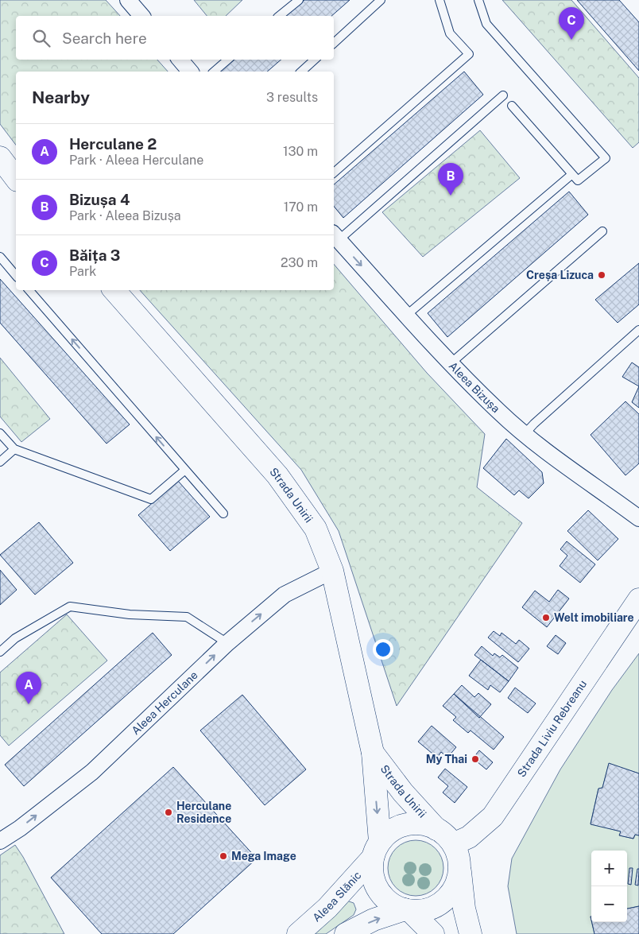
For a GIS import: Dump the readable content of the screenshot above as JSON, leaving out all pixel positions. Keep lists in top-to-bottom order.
{
  "streets": {
    "main road": ["Strada Unirii", "Strada Liviu Rebreanu", "Aleea Slănic"],
    "street": ["Aleea Bizușa", "Aleea Herculane"]
  },
  "crossings": [
    ["Strada Unirii", "Aleea Herculane"],
    ["Strada Unirii", "Strada Liviu Rebreanu"],
    ["Strada Unirii", "Aleea Slănic"],
    ["Strada Liviu Rebreanu", "Aleea Slănic"]
  ],
  "one_way": ["Aleea Herculane"],
  "places": [
    "Creșa Lizuca",
    "Welt imobiliare",
    "My Thai",
    "Herculane Residence",
    "Mega Image"
  ],
  "page": {
    "pins": ["C", "B", "A"],
    "search": "Search here",
    "heading": ["Nearby", "3 results"],
    "list": [
      {
        "mark": "A",
        "name": "Herculane 2",
        "note": "Park · Aleea Herculane",
        "value": "130 m"
      },
      {
        "mark": "B",
        "name": "Bizușa 4",
        "note": "Park · Aleea Bizușa",
        "value": "170 m"
      },
      {
        "mark": "C",
        "name": "Băița 3",
        "note": "Park",
        "value": "230 m"
      }
    ],
    "map_buttons": ["+", "−"]
  }
}
